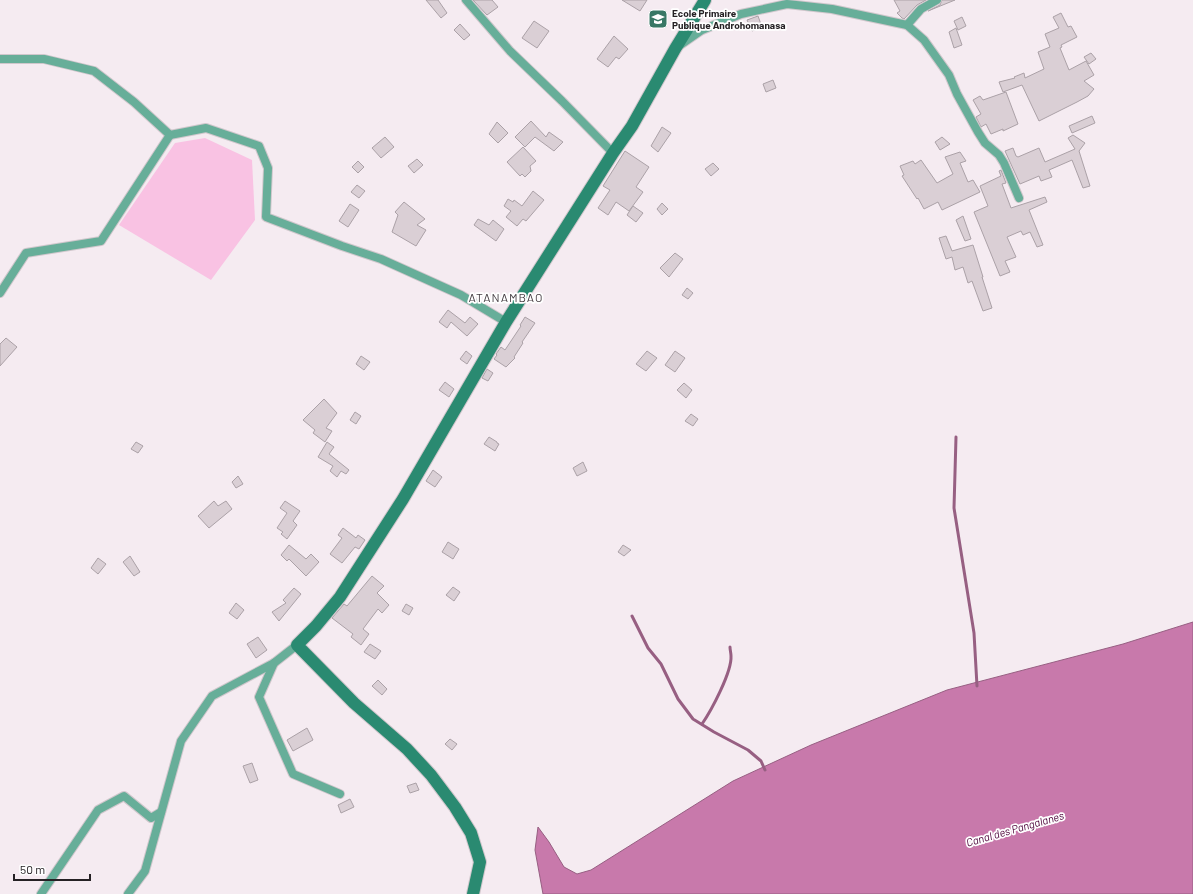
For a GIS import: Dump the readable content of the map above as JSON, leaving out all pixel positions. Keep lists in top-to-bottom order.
{
  "districts": ["ATANAMBAO"],
  "water": ["Canal des Pangalanes"],
  "places": {
    "school or university": ["Ecole Primaire Publique Androhomanasa"]
  },
  "scale_bar": "50 m"
}
